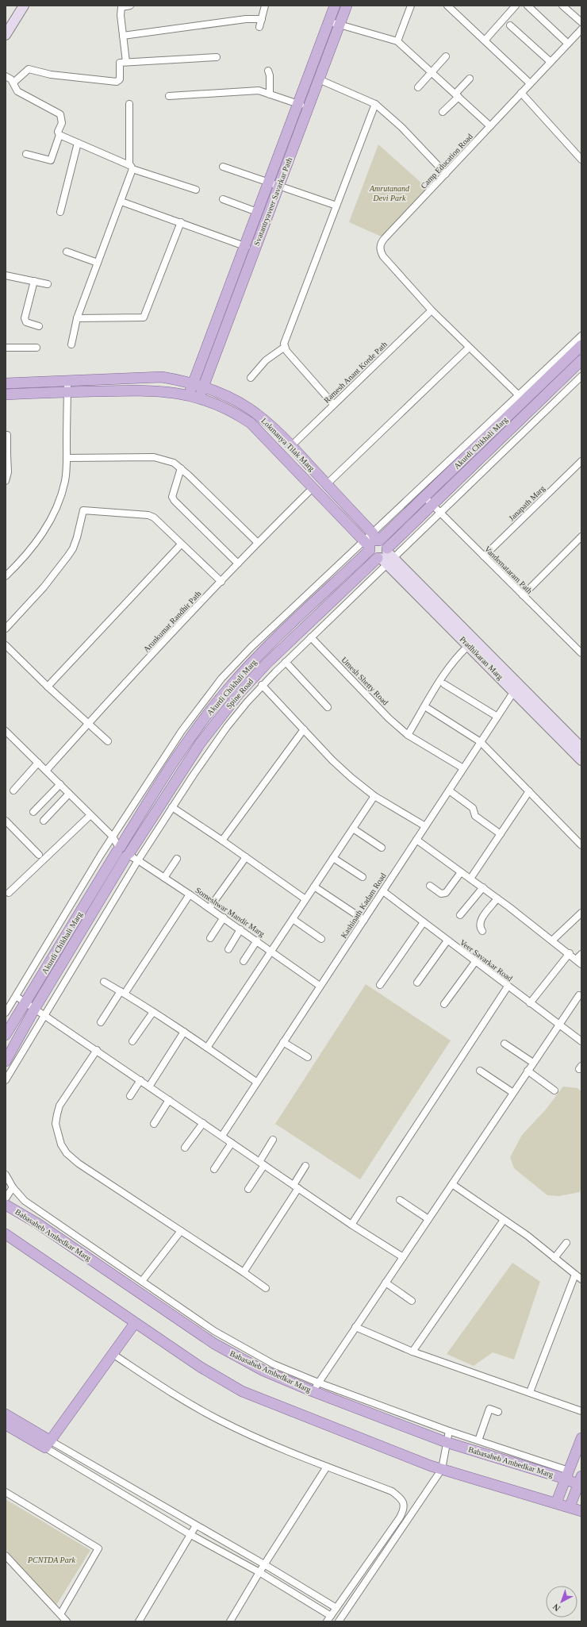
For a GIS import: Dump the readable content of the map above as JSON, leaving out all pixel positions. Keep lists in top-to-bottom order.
{
  "streets": {
    "main road": [
      "Svatantryaveer Savarkar Path",
      "Akurdi Chikhali Marg",
      "Lokmanya Tilak Marg",
      "Spine Road",
      "Babasaheb Ambedkar Marg"
    ],
    "street": [
      "Camp Education Road",
      "Ramesh Anant Korde Path",
      "Janapath Marg",
      "Vandemataram Path",
      "Arunkumar Randhir Path",
      "Pradhikaran Marg",
      "Umesh Shetty Road",
      "Kashinath Kadam Road",
      "Someshwar Mandir Marg",
      "Veer Savarkar Road"
    ]
  },
  "crossings": [
    ["Camp Education Road", "Ramesh Anant Korde Path"],
    ["Camp Education Road", "Akurdi Chikhali Marg"],
    ["Svatantryaveer Savarkar Path", "Lokmanya Tilak Marg"],
    ["Ramesh Anant Korde Path", "Lokmanya Tilak Marg"],
    ["Akurdi Chikhali Marg", "Lokmanya Tilak Marg"],
    ["Akurdi Chikhali Marg", "Vandemataram Path"],
    ["Akurdi Chikhali Marg", "Pradhikaran Marg"],
    ["Akurdi Chikhali Marg", "Spine Road"],
    ["Akurdi Chikhali Marg", "Someshwar Mandir Marg"],
    ["Lokmanya Tilak Marg", "Arunkumar Randhir Path"],
    ["Janapath Marg", "Vandemataram Path"],
    ["Pradhikaran Marg", "Spine Road"],
    ["Pradhikaran Marg", "Kashinath Kadam Road"],
    ["Umesh Shetty Road", "Kashinath Kadam Road"],
    ["Spine Road", "Someshwar Mandir Marg"],
    ["Kashinath Kadam Road", "Someshwar Mandir Marg"],
    ["Kashinath Kadam Road", "Veer Savarkar Road"]
  ],
  "parks": ["Amrutanand Devi Park", "PCNTDA Park"],
  "north": "bottom left"
}
